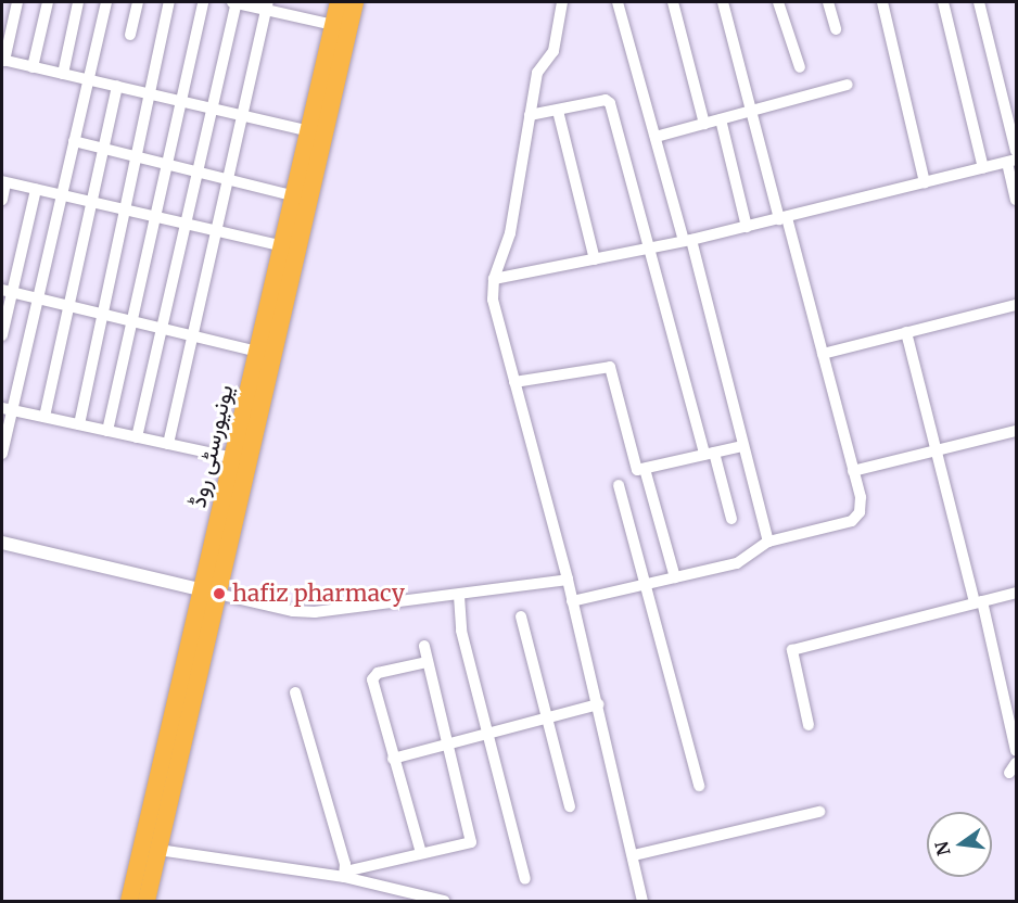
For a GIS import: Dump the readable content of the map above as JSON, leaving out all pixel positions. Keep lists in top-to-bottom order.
{
  "streets": {
    "highway": ["یونیورسٹی روڈ"]
  },
  "places": ["hafiz pharmacy"],
  "north": "left"
}
